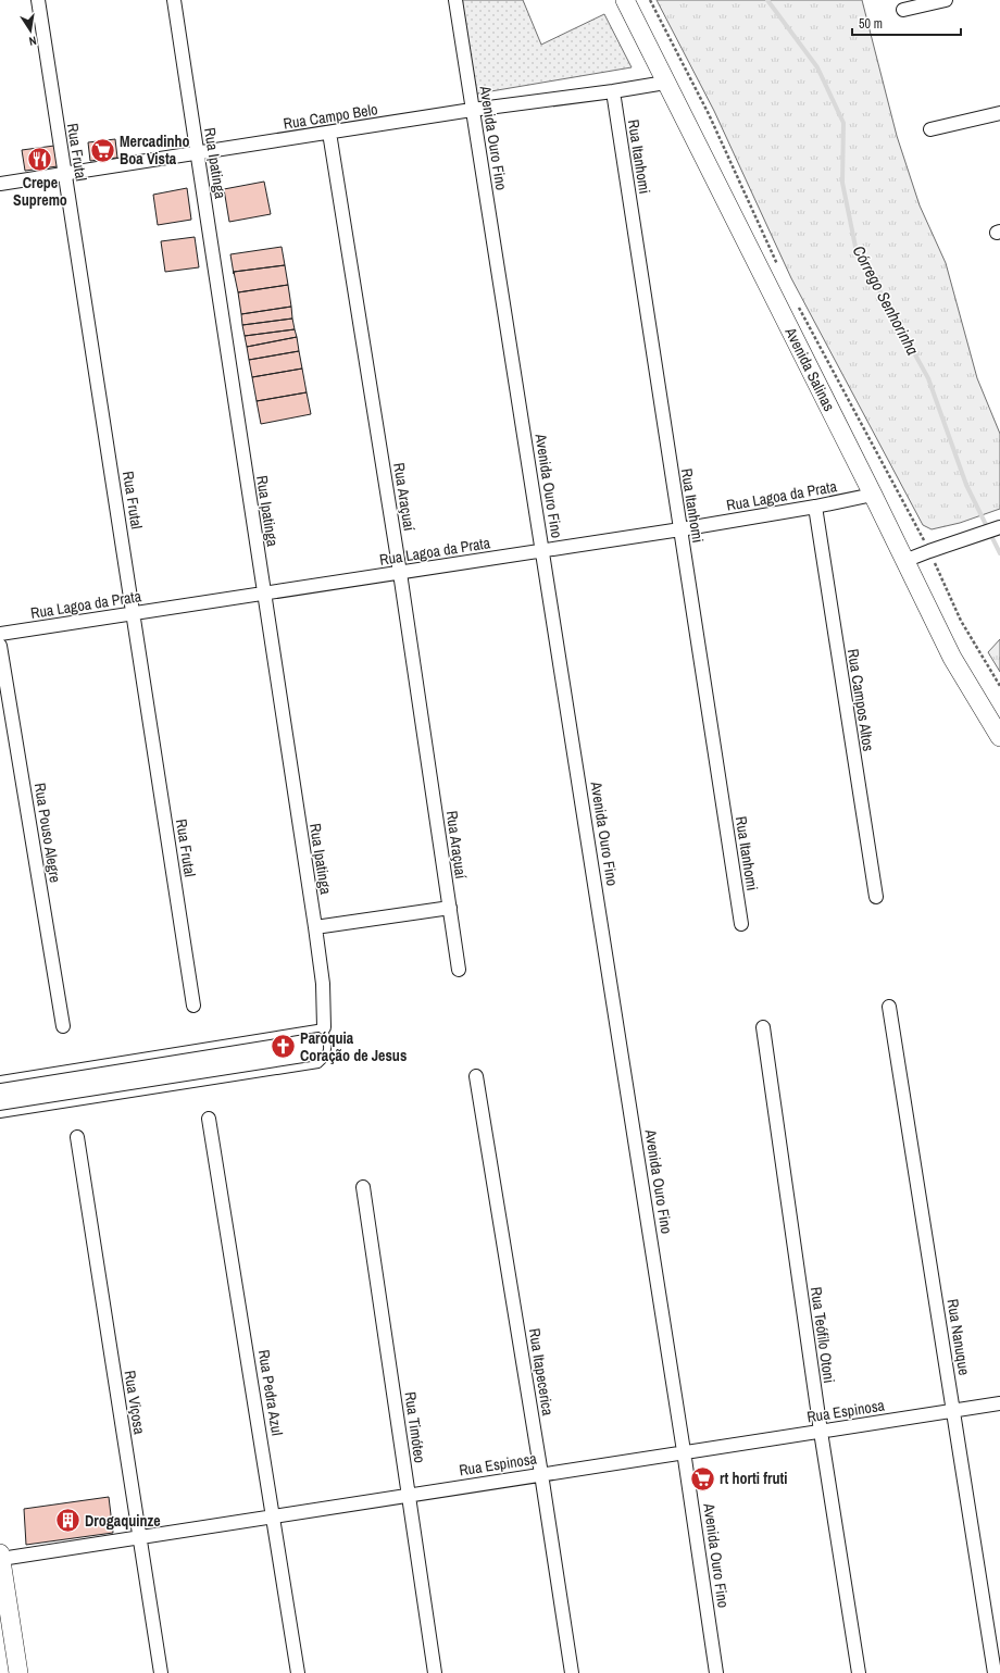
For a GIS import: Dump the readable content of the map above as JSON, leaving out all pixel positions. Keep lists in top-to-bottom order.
{
  "streets": {
    "street": [
      "Rua Campo Belo",
      "Avenida Ouro Fino",
      "Rua Frutal",
      "Rua Itanhomi",
      "Rua Ipatinga",
      "Avenida Salinas",
      "Rua Lagoa da Prata",
      "Rua Araçuaí",
      "Rua Campos Altos",
      "Rua Pouso Alegre",
      "Rua Teófilo Otoni",
      "Rua Nanuque",
      "Rua Itapecerica",
      "Rua Pedra Azul",
      "Rua Viçosa",
      "Rua Espinosa",
      "Rua Timóteo"
    ]
  },
  "crossings": [
    ["Rua Campo Belo", "Avenida Ouro Fino"],
    ["Rua Campo Belo", "Rua Frutal"],
    ["Rua Campo Belo", "Rua Itanhomi"],
    ["Rua Campo Belo", "Rua Ipatinga"],
    ["Rua Campo Belo", "Avenida Salinas"],
    ["Rua Campo Belo", "Rua Araçuaí"],
    ["Avenida Ouro Fino", "Rua Lagoa da Prata"],
    ["Avenida Ouro Fino", "Rua Espinosa"],
    ["Rua Frutal", "Rua Lagoa da Prata"],
    ["Rua Itanhomi", "Rua Lagoa da Prata"],
    ["Rua Ipatinga", "Rua Lagoa da Prata"],
    ["Avenida Salinas", "Rua Lagoa da Prata"],
    ["Rua Lagoa da Prata", "Rua Araçuaí"],
    ["Rua Lagoa da Prata", "Rua Campos Altos"],
    ["Rua Teófilo Otoni", "Rua Espinosa"],
    ["Rua Nanuque", "Rua Espinosa"],
    ["Rua Itapecerica", "Rua Espinosa"],
    ["Rua Pedra Azul", "Rua Espinosa"],
    ["Rua Viçosa", "Rua Espinosa"],
    ["Rua Espinosa", "Rua Timóteo"]
  ],
  "water": ["Córrego Senhorinha"],
  "places": {
    "supermarket": ["Mercadinho Boa Vista", "rt horti fruti"],
    "restaurant": ["Crepe Supremo"],
    "church": ["Paróquia Coração de Jesus"],
    "building": ["Drogaquinze"]
  },
  "scale_bar": "50 m",
  "north": "bottom"
}
